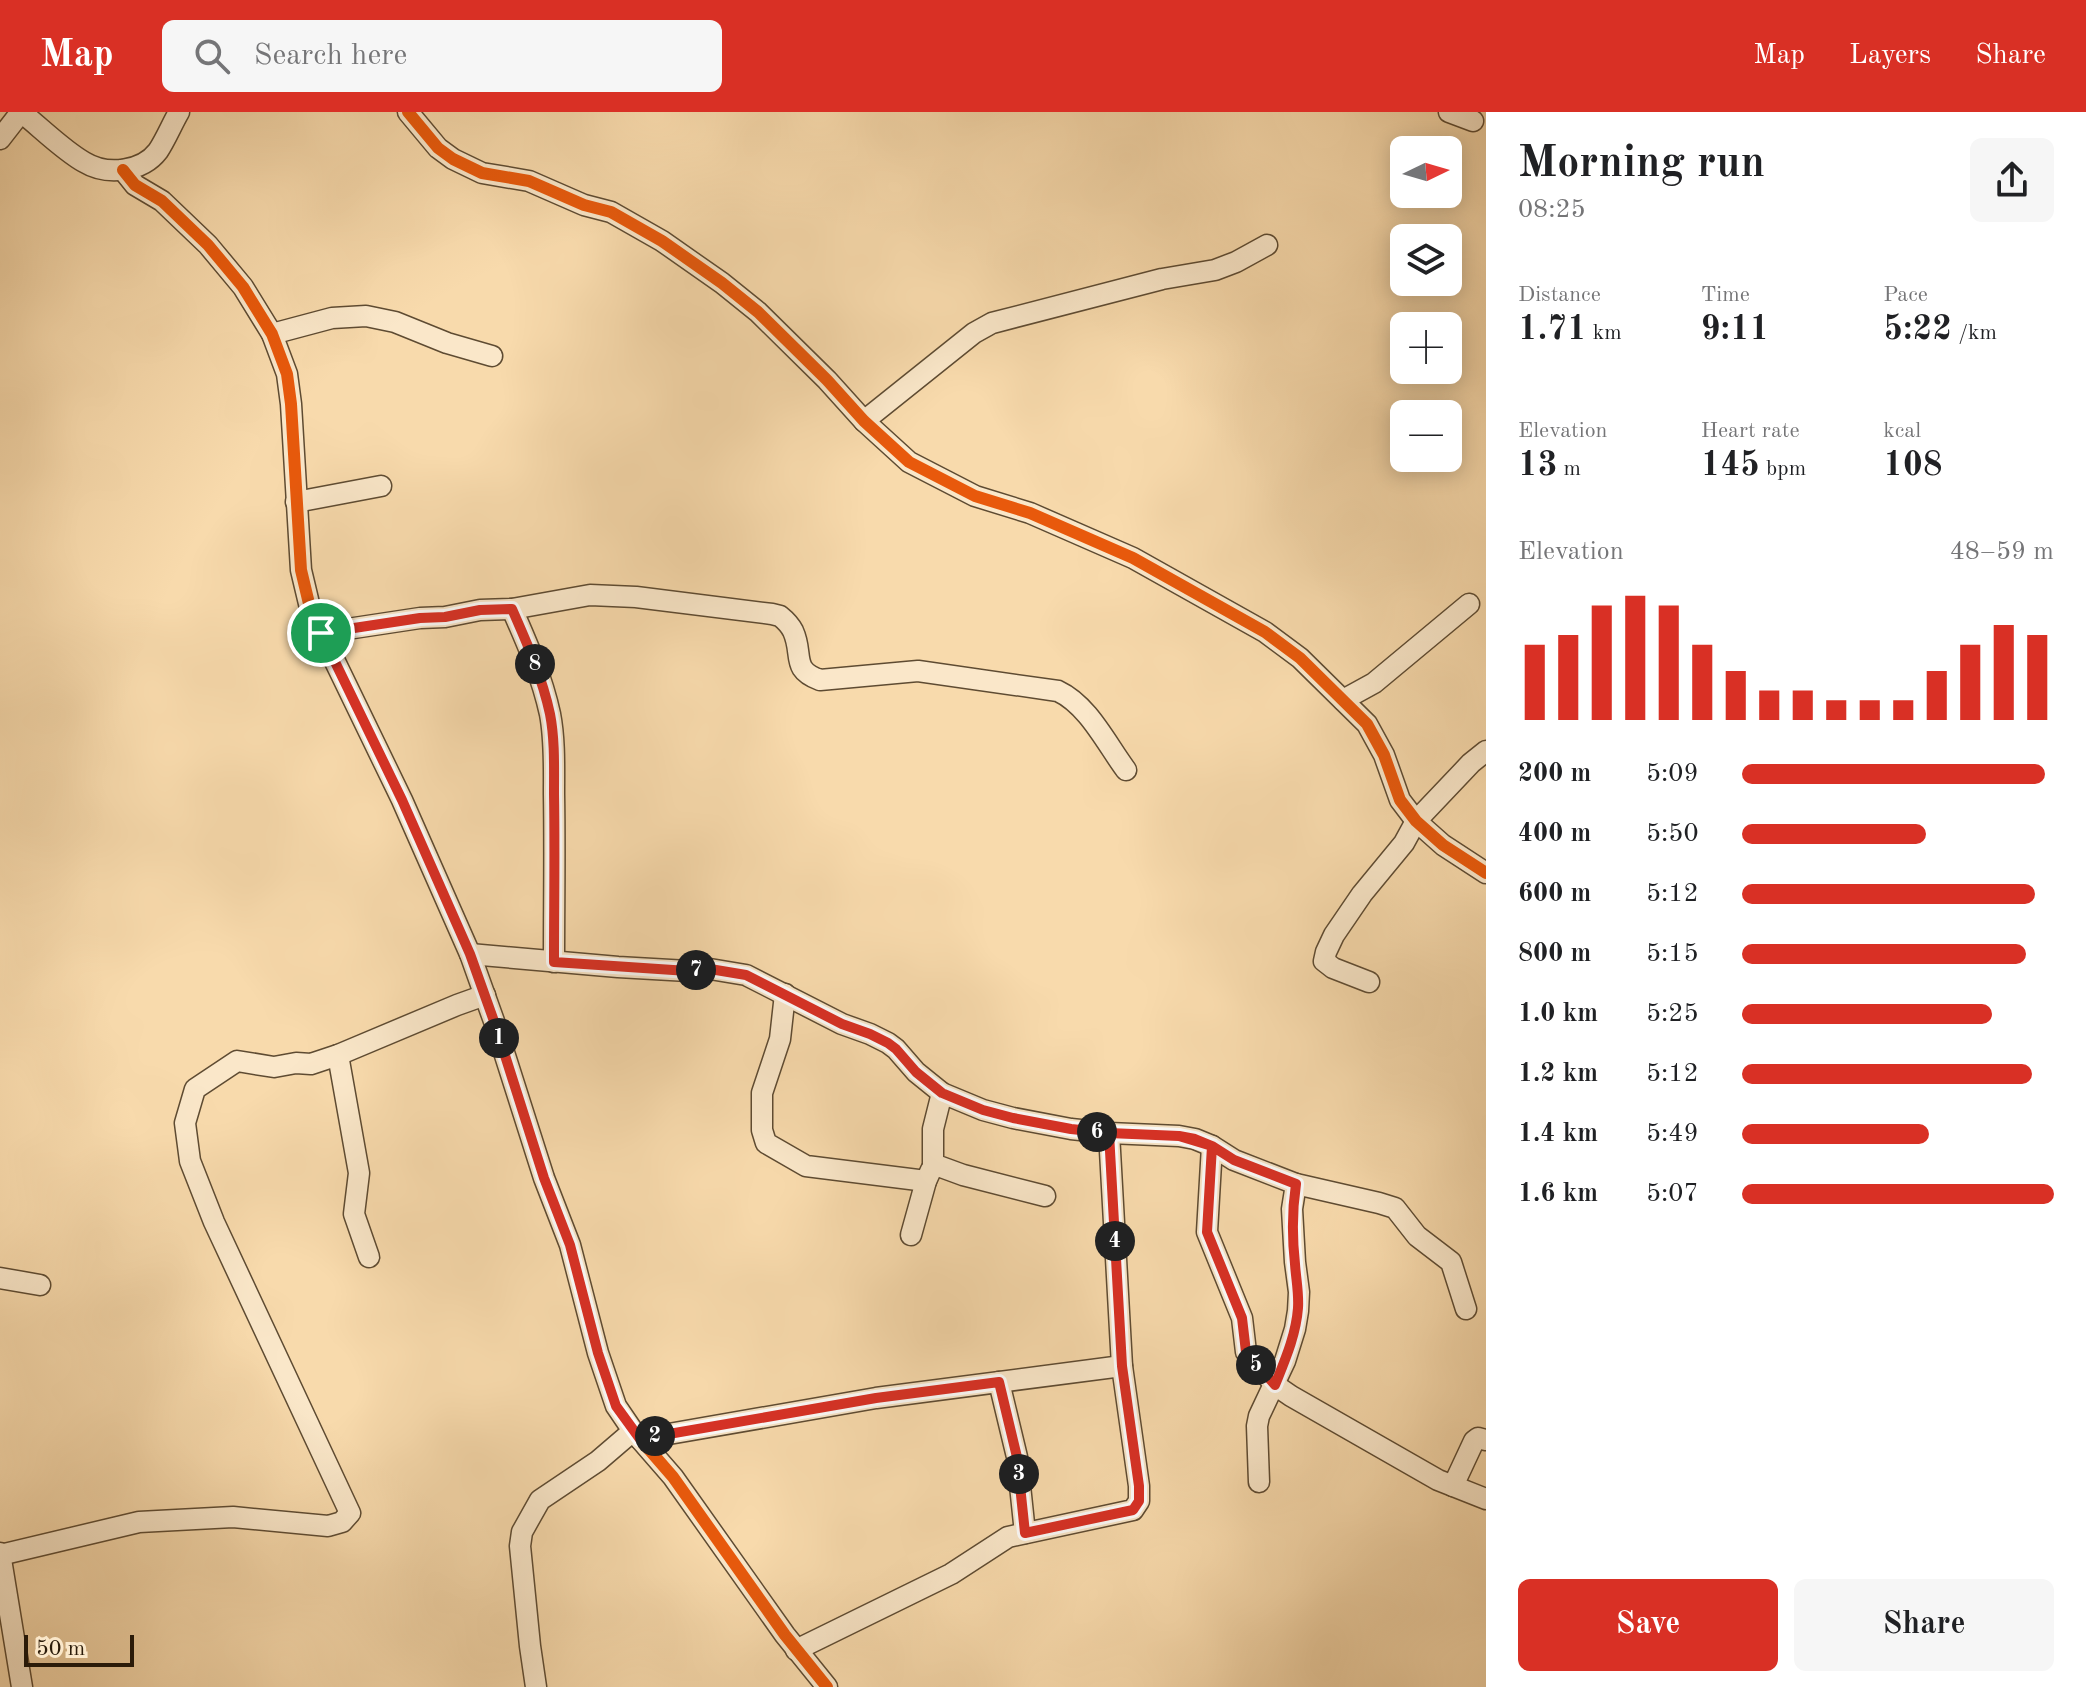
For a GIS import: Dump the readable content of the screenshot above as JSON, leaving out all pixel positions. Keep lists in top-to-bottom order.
{
  "scale_bar": "50 m",
  "north": "right",
  "page": {
    "header": "Map",
    "search": "Search here",
    "nav": ["Map", "Layers", "Share"],
    "heading": ["Morning run", "08:25"],
    "map_buttons": ["+", "−"],
    "stats": [
      ["Distance", "1.71 km"],
      ["Time", "9:11"],
      ["Pace", "5:22 /km"],
      ["Elevation", "13 m"],
      ["Heart rate", "145 bpm"],
      ["kcal", "108"]
    ],
    "chart": ["Elevation", "48–59 m"],
    "pins": [
      "8",
      "7",
      "1",
      "6",
      "4",
      "5",
      "2",
      "3"
    ],
    "list": [
      {
        "name": "200 m",
        "note": "5:09"
      },
      {
        "name": "400 m",
        "note": "5:50"
      },
      {
        "name": "600 m",
        "note": "5:12"
      },
      {
        "name": "800 m",
        "note": "5:15"
      },
      {
        "name": "1.0 km",
        "note": "5:25"
      },
      {
        "name": "1.2 km",
        "note": "5:12"
      },
      {
        "name": "1.4 km",
        "note": "5:49"
      },
      {
        "name": "1.6 km",
        "note": "5:07"
      }
    ],
    "buttons": ["Save", "Share"],
    "scale": "50 m"
  }
}
